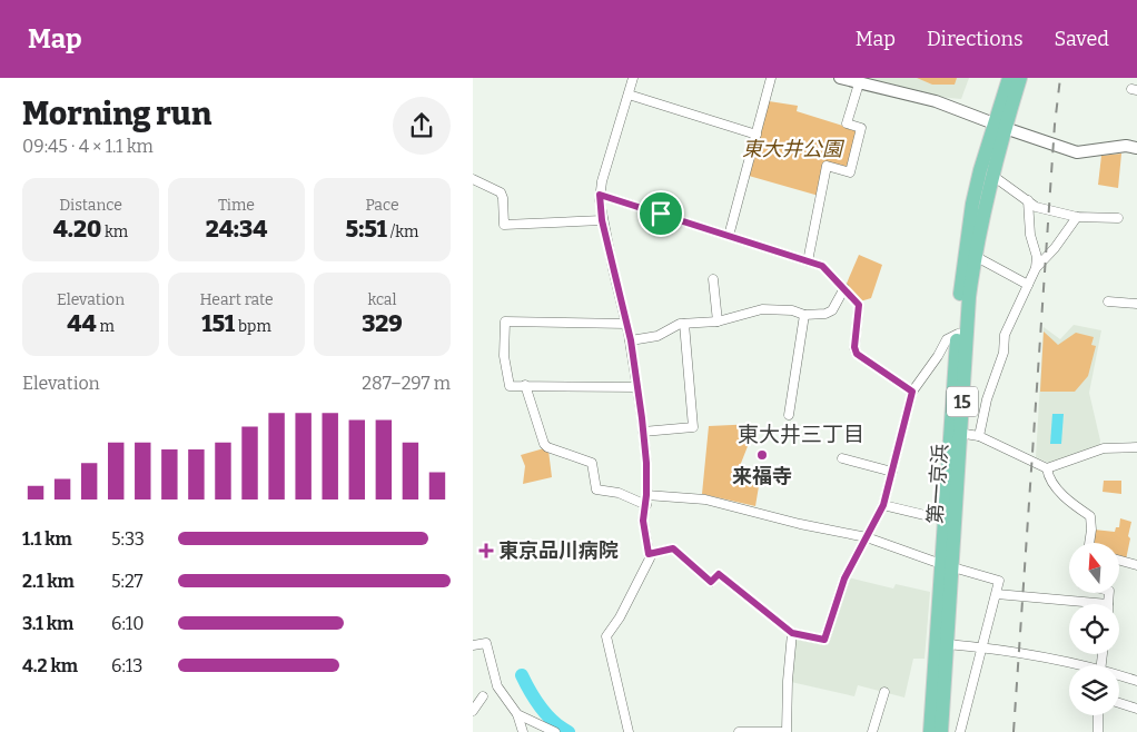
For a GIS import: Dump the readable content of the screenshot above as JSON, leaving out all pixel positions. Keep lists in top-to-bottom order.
{
  "streets": {
    "highway": ["15", "第一京浜"]
  },
  "districts": ["東大井三丁目"],
  "parks": ["東大井公園"],
  "places": {
    "other": ["来福寺"],
    "health": ["東京品川病院"]
  },
  "north": "top",
  "page": {
    "header": "Map",
    "nav": ["Map", "Directions", "Saved"],
    "heading": ["Morning run", "09:45 · 4 × 1.1 km"],
    "stats": [
      ["Distance", "4.20 km"],
      ["Time", "24:34"],
      ["Pace", "5:51 /km"],
      ["Elevation", "44 m"],
      ["Heart rate", "151 bpm"],
      ["kcal", "329"]
    ],
    "chart": ["Elevation", "287–297 m"],
    "list": [
      {
        "name": "1.1 km",
        "note": "5:33"
      },
      {
        "name": "2.1 km",
        "note": "5:27"
      },
      {
        "name": "3.1 km",
        "note": "6:10"
      },
      {
        "name": "4.2 km",
        "note": "6:13"
      }
    ]
  }
}
